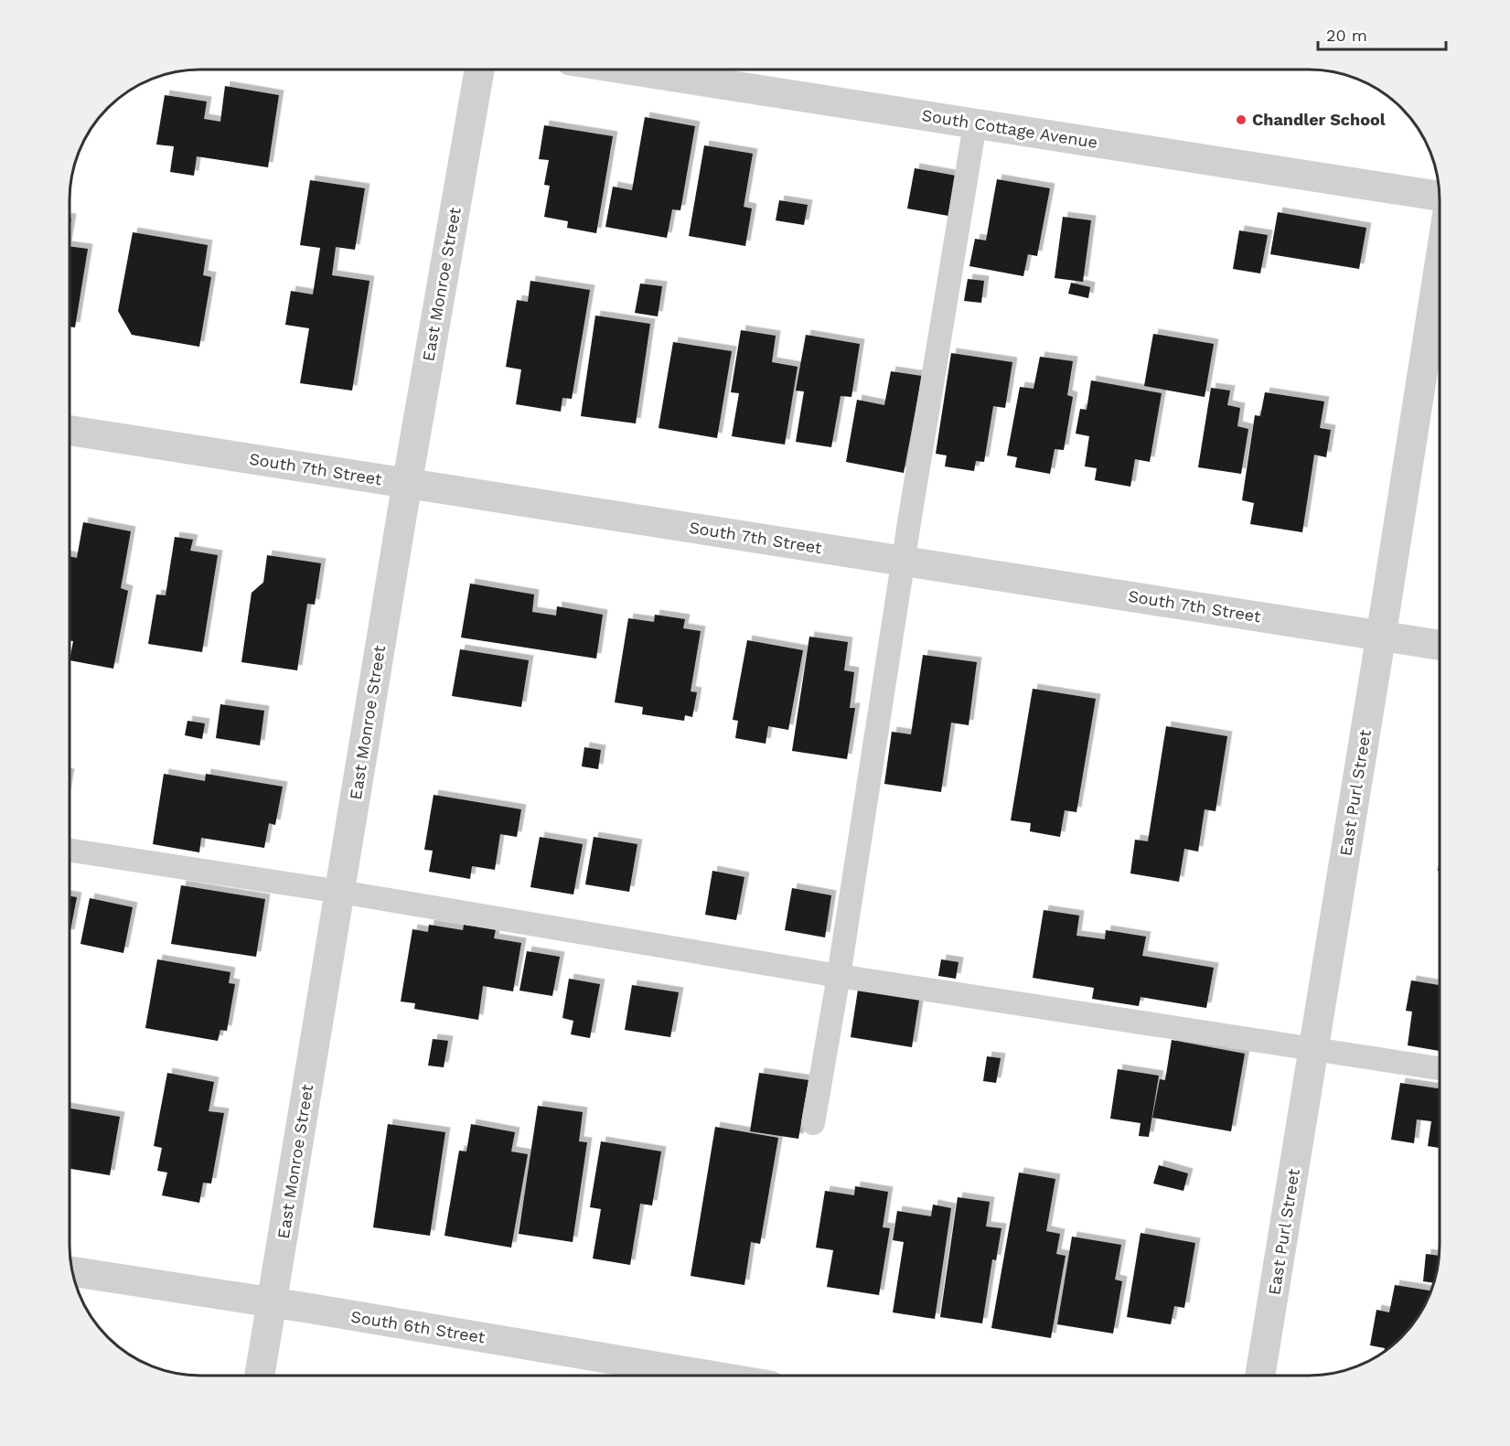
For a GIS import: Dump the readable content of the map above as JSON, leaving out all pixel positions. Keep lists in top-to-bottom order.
{
  "streets": {
    "street": [
      "South Cottage Avenue",
      "East Monroe Street",
      "South 7th Street",
      "East Purl Street",
      "South 6th Street"
    ]
  },
  "crossings": [
    ["East Monroe Street", "South 7th Street"],
    ["East Monroe Street", "South 6th Street"],
    ["South 7th Street", "East Purl Street"]
  ],
  "places": ["Chandler School"],
  "scale_bar": "20 m"
}
